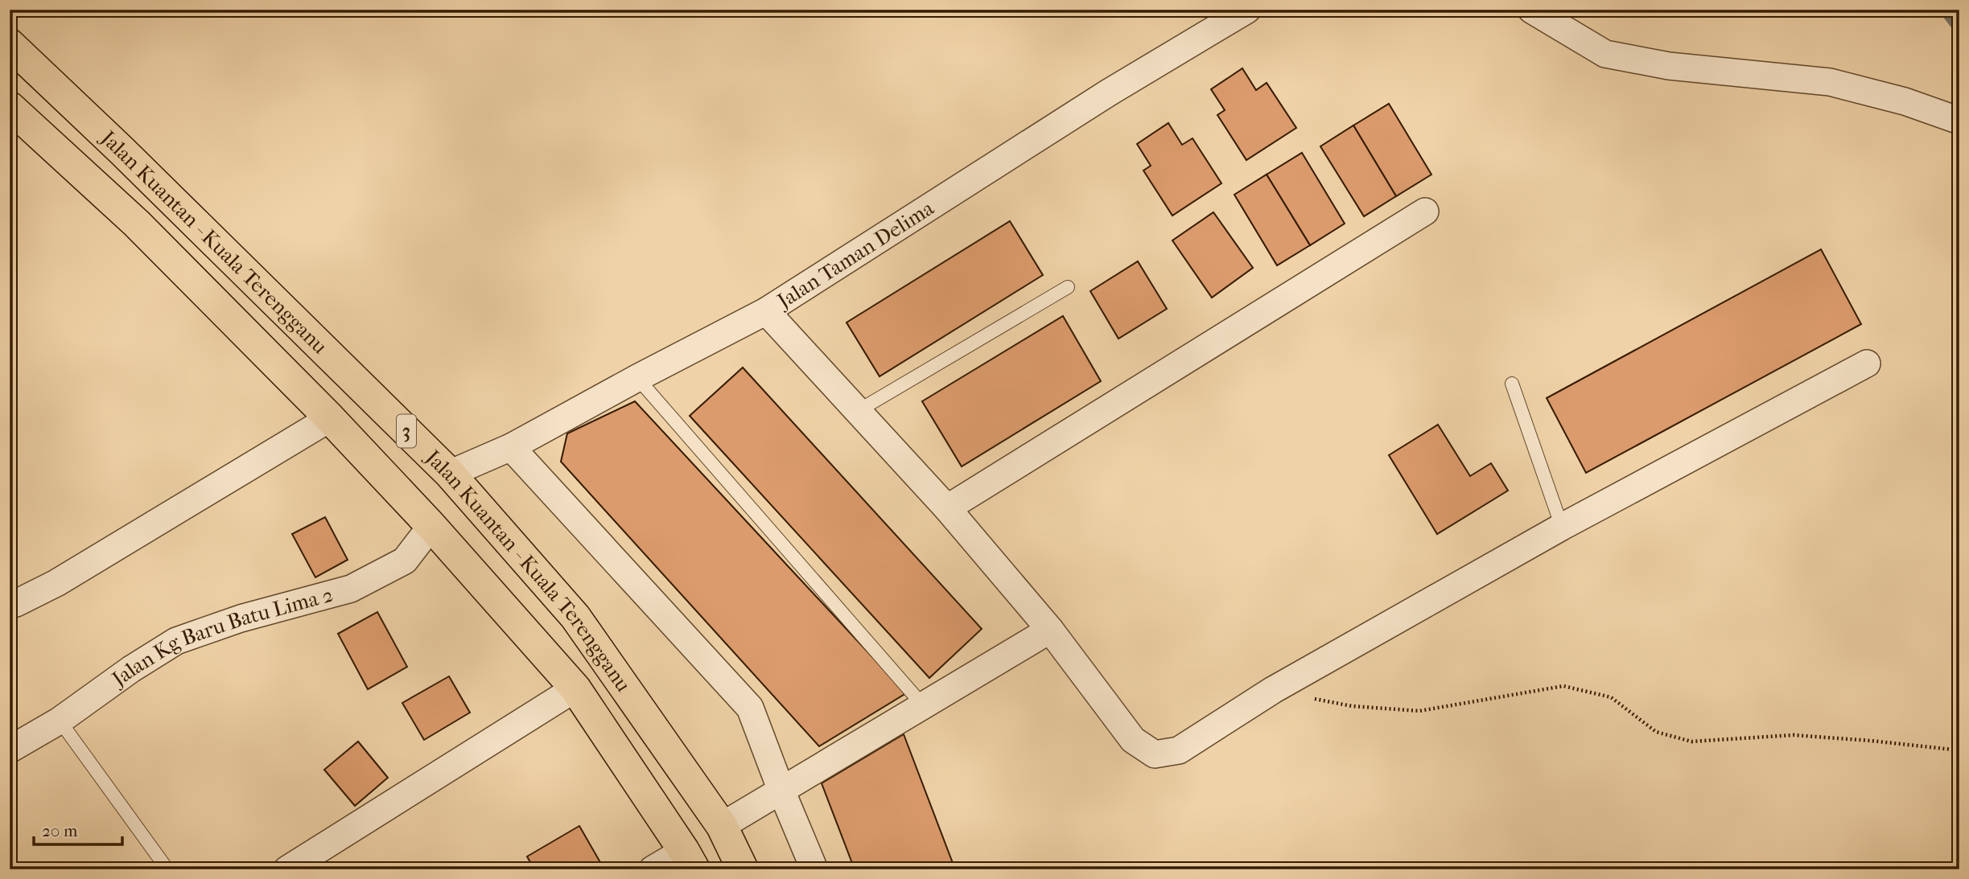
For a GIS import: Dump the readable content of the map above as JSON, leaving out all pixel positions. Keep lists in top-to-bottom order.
{
  "streets": {
    "highway": ["Jalan Kuantan - Kuala Terengganu", "3"],
    "street": ["Jalan Taman Delima", "Jalan Kg Baru Batu Lima 2"]
  },
  "crossings": [
    ["Jalan Kuantan - Kuala Terengganu", "Jalan Taman Delima"],
    ["Jalan Kuantan - Kuala Terengganu", "Jalan Kg Baru Batu Lima 2"]
  ],
  "scale_bar": "20 m"
}
